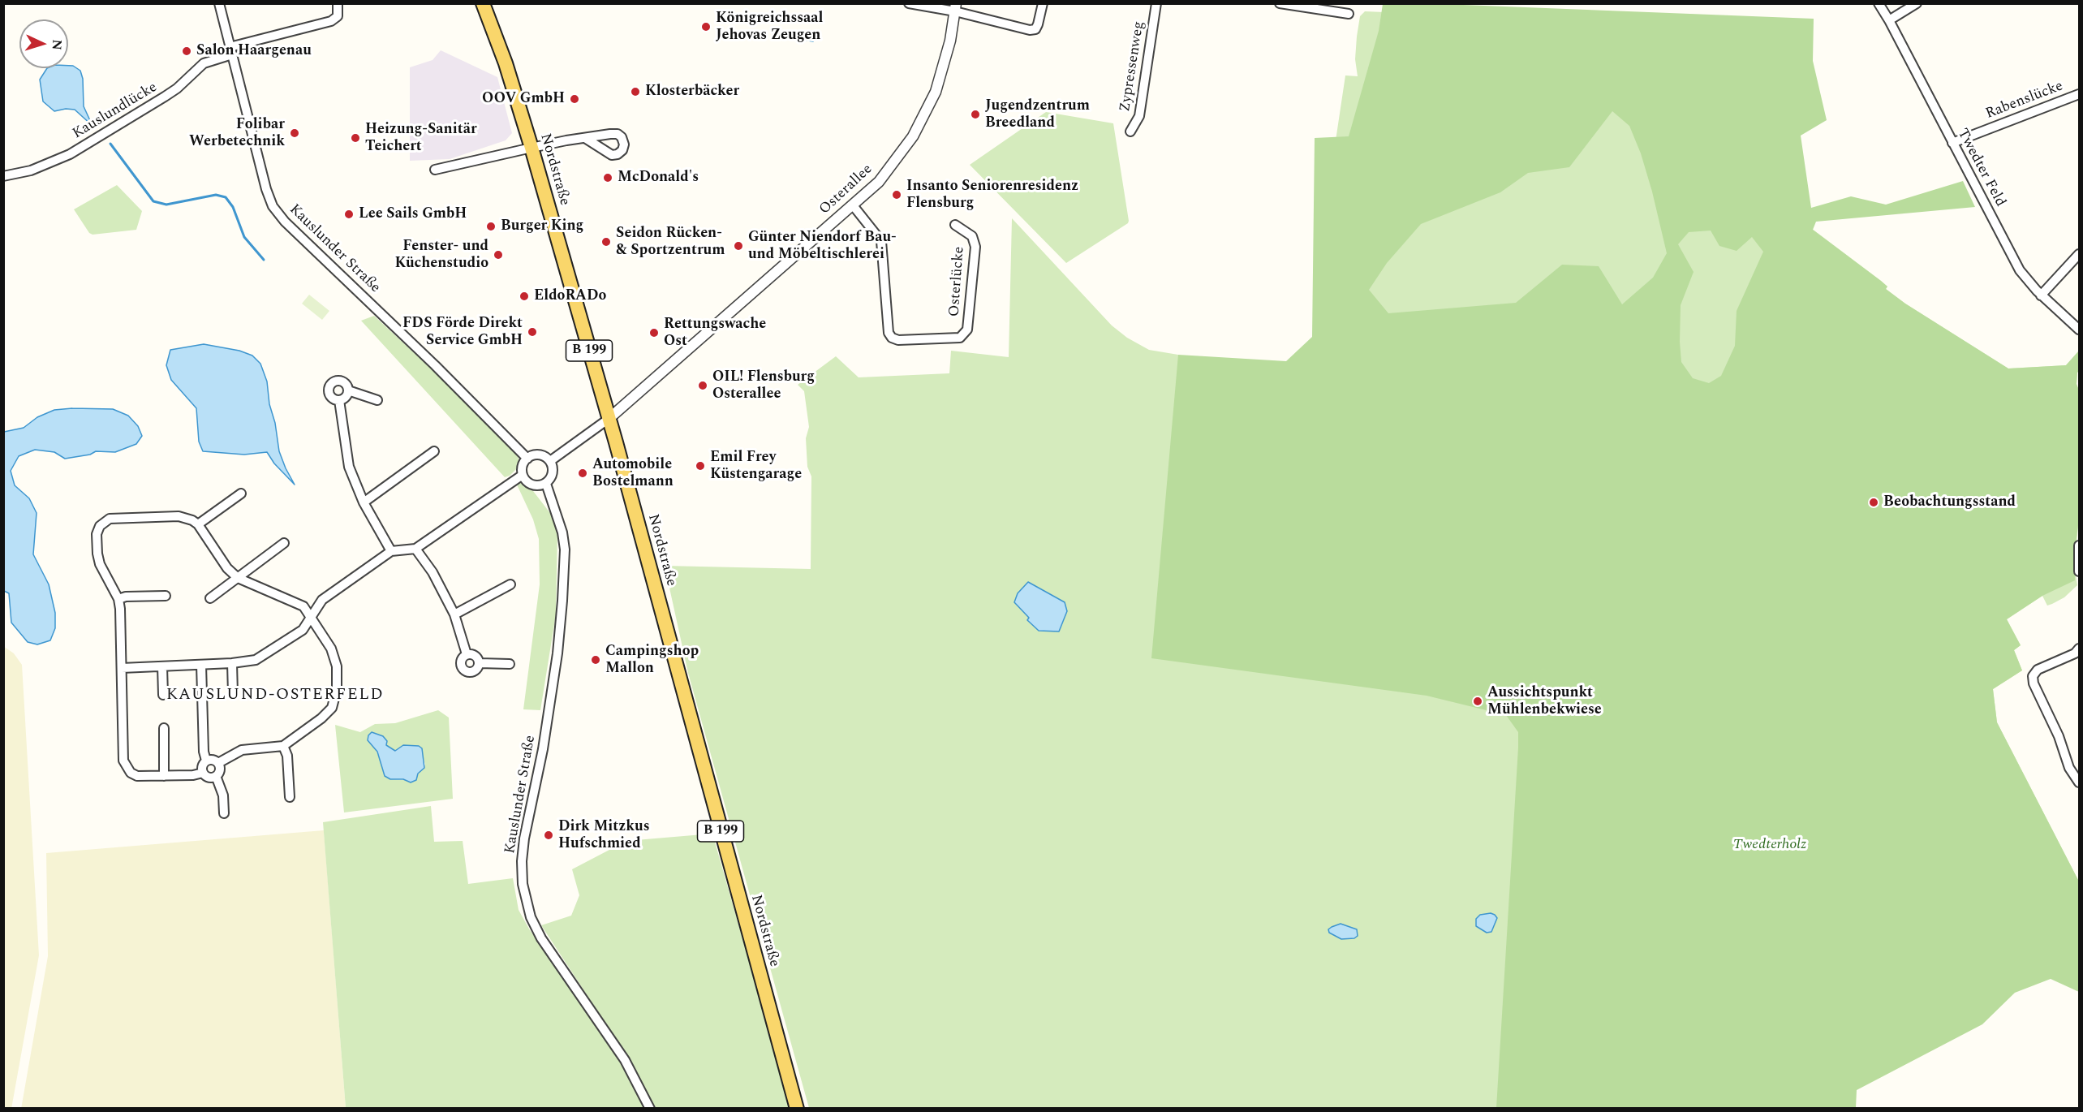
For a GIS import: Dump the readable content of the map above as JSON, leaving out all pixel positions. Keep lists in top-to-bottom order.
{
  "streets": {
    "main road": ["Nordstraße", "B 199"],
    "street": [
      "Zypressenweg",
      "Rabenslücke",
      "Kauslundlücke",
      "Twedter Feld",
      "Osterallee",
      "Kauslunder Straße",
      "Osterlücke"
    ]
  },
  "crossings": [
    ["Rabenslücke", "Twedter Feld"],
    ["Kauslundlücke", "Kauslunder Straße"],
    ["Nordstraße", "Osterallee"],
    ["Osterallee", "Kauslunder Straße"],
    ["Osterallee", "Osterlücke"]
  ],
  "districts": ["KAUSLUND-OSTERFELD"],
  "parks": ["Twedterholz"],
  "places": [
    "Königreichssaal Jehovas Zeugen",
    "Salon Haargenau",
    "Klosterbäcker",
    "OOV GmbH",
    "Jugendzentrum Breedland",
    "Folibar Werbetechnik",
    "Heizung-Sanitär Teichert",
    "McDonald's",
    "Insanto Seniorenresidenz Flensburg",
    "Lee Sails GmbH",
    "Burger King",
    "Seidon Rücken- & Sportzentrum",
    "Günter Niendorf Bau- und Möbeltischlerei",
    "Fenster- und Küchenstudio",
    "EldoRADo",
    "FDS Förde Direkt Service GmbH",
    "Rettungswache Ost",
    "OIL! Flensburg Osterallee",
    "Emil Frey Küstengarage",
    "Automobile Bostelmann",
    "Beobachtungsstand",
    "Campingshop Mallon",
    "Aussichtspunkt Mühlenbekwiese",
    "Dirk Mitzkus Hufschmied"
  ],
  "north": "right"
}
